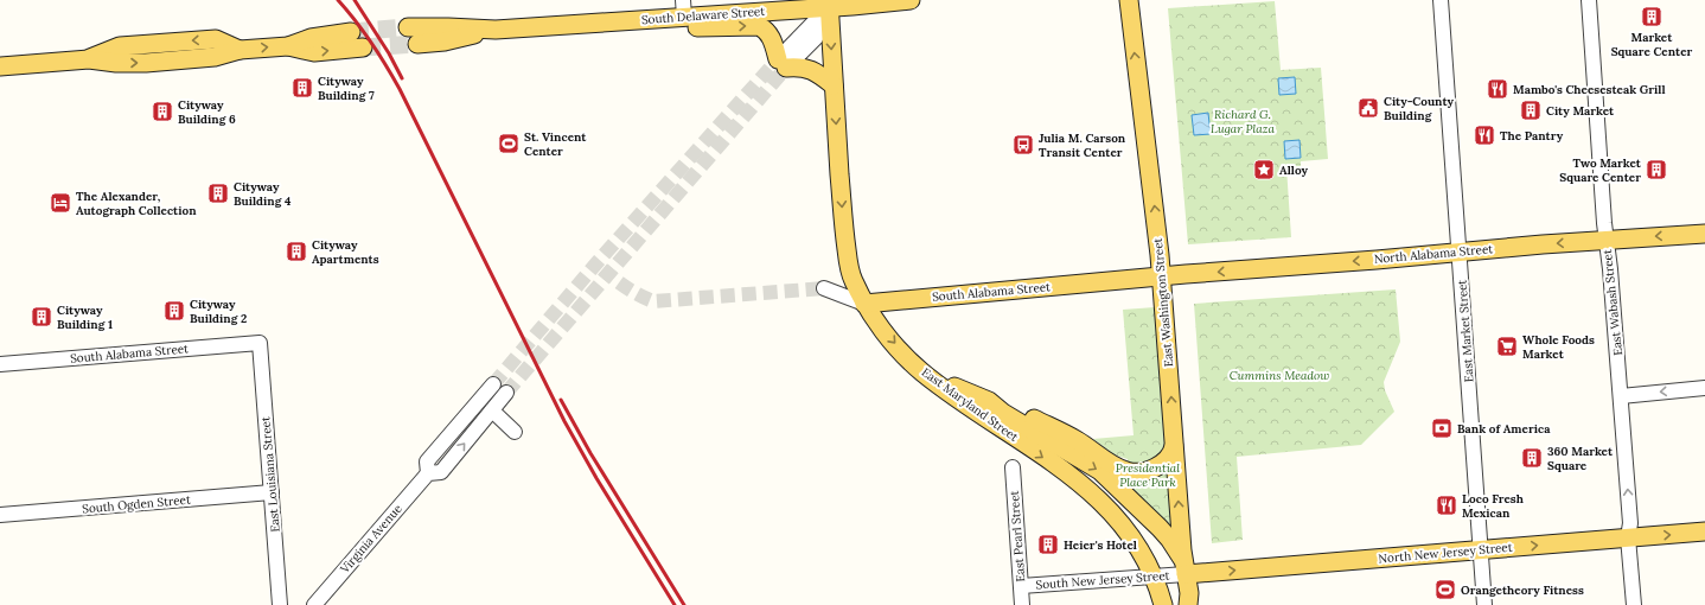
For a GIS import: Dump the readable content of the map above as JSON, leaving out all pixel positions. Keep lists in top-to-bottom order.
{
  "streets": {
    "main road": [
      "South Delaware Street",
      "North Alabama Street",
      "South Alabama Street",
      "East Washington Street",
      "East Maryland Street",
      "North New Jersey Street"
    ],
    "street": [
      "East Wabash Street",
      "East Market Street",
      "East Louisiana Street",
      "South Ogden Street",
      "East Pearl Street",
      "Virginia Avenue",
      "South New Jersey Street"
    ]
  },
  "crossings": [
    ["South Delaware Street", "East Maryland Street"],
    ["North Alabama Street", "South Alabama Street"],
    ["North Alabama Street", "East Washington Street"],
    ["North Alabama Street", "East Wabash Street"],
    ["North Alabama Street", "East Market Street"],
    ["South Alabama Street", "East Washington Street"],
    ["South Alabama Street", "East Maryland Street"],
    ["South Alabama Street", "East Louisiana Street"],
    ["East Washington Street", "North New Jersey Street"],
    ["East Washington Street", "South New Jersey Street"],
    ["East Wabash Street", "North New Jersey Street"],
    ["East Market Street", "North New Jersey Street"],
    ["East Maryland Street", "South New Jersey Street"],
    ["East Louisiana Street", "South Ogden Street"],
    ["East Pearl Street", "South New Jersey Street"],
    ["North New Jersey Street", "South New Jersey Street"]
  ],
  "one_way": ["North Alabama Street", "East Washington Street", "North New Jersey Street"],
  "parks": ["Richard G. Lugar Plaza", "Cummins Meadow", "Presidential Place Park"],
  "places": {
    "building": [
      "Market Square Center",
      "Cityway Building 7",
      "City Market",
      "Cityway Building 6",
      "Two Market Square Center",
      "Cityway Building 4",
      "Cityway Apartments",
      "Cityway Building 2",
      "Cityway Building 1",
      "360 Market Square",
      "Heier's Hotel"
    ],
    "restaurant": ["Mambo's Cheesesteak Grill", "The Pantry", "Loco Fresh Mexican"],
    "public building": ["City-County Building"],
    "sports": ["St. Vincent Center", "Orangetheory Fitness"],
    "bus stop": ["Julia M. Carson Transit Center"],
    "place": ["Alloy"],
    "hotel": ["The Alexander, Autograph Collection"],
    "supermarket": ["Whole Foods Market"],
    "bank": ["Bank of America"]
  }
}
